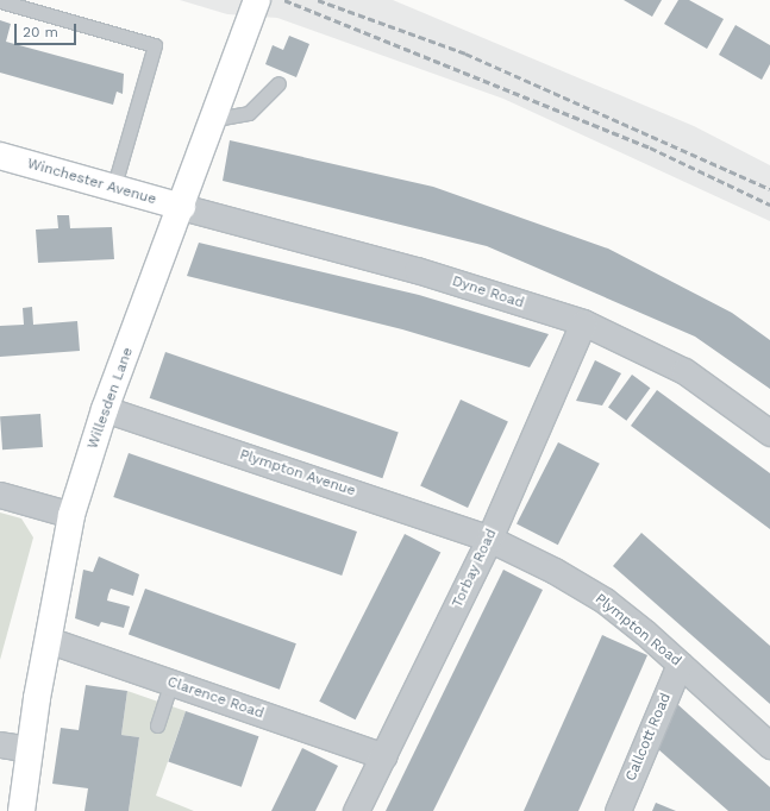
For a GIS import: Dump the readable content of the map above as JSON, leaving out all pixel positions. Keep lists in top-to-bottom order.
{
  "streets": {
    "main road": ["Winchester Avenue", "Willesden Lane"],
    "street": [
      "Dyne Road",
      "Plympton Avenue",
      "Torbay Road",
      "Plympton Road",
      "Clarence Road",
      "Callcott Road"
    ]
  },
  "crossings": [
    ["Winchester Avenue", "Dyne Road"],
    ["Winchester Avenue", "Willesden Lane"],
    ["Dyne Road", "Willesden Lane"],
    ["Dyne Road", "Torbay Road"],
    ["Willesden Lane", "Plympton Avenue"],
    ["Willesden Lane", "Clarence Road"],
    ["Plympton Avenue", "Torbay Road"],
    ["Plympton Avenue", "Plympton Road"],
    ["Torbay Road", "Plympton Road"],
    ["Torbay Road", "Clarence Road"],
    ["Plympton Road", "Callcott Road"]
  ],
  "scale_bar": "20 m"
}
